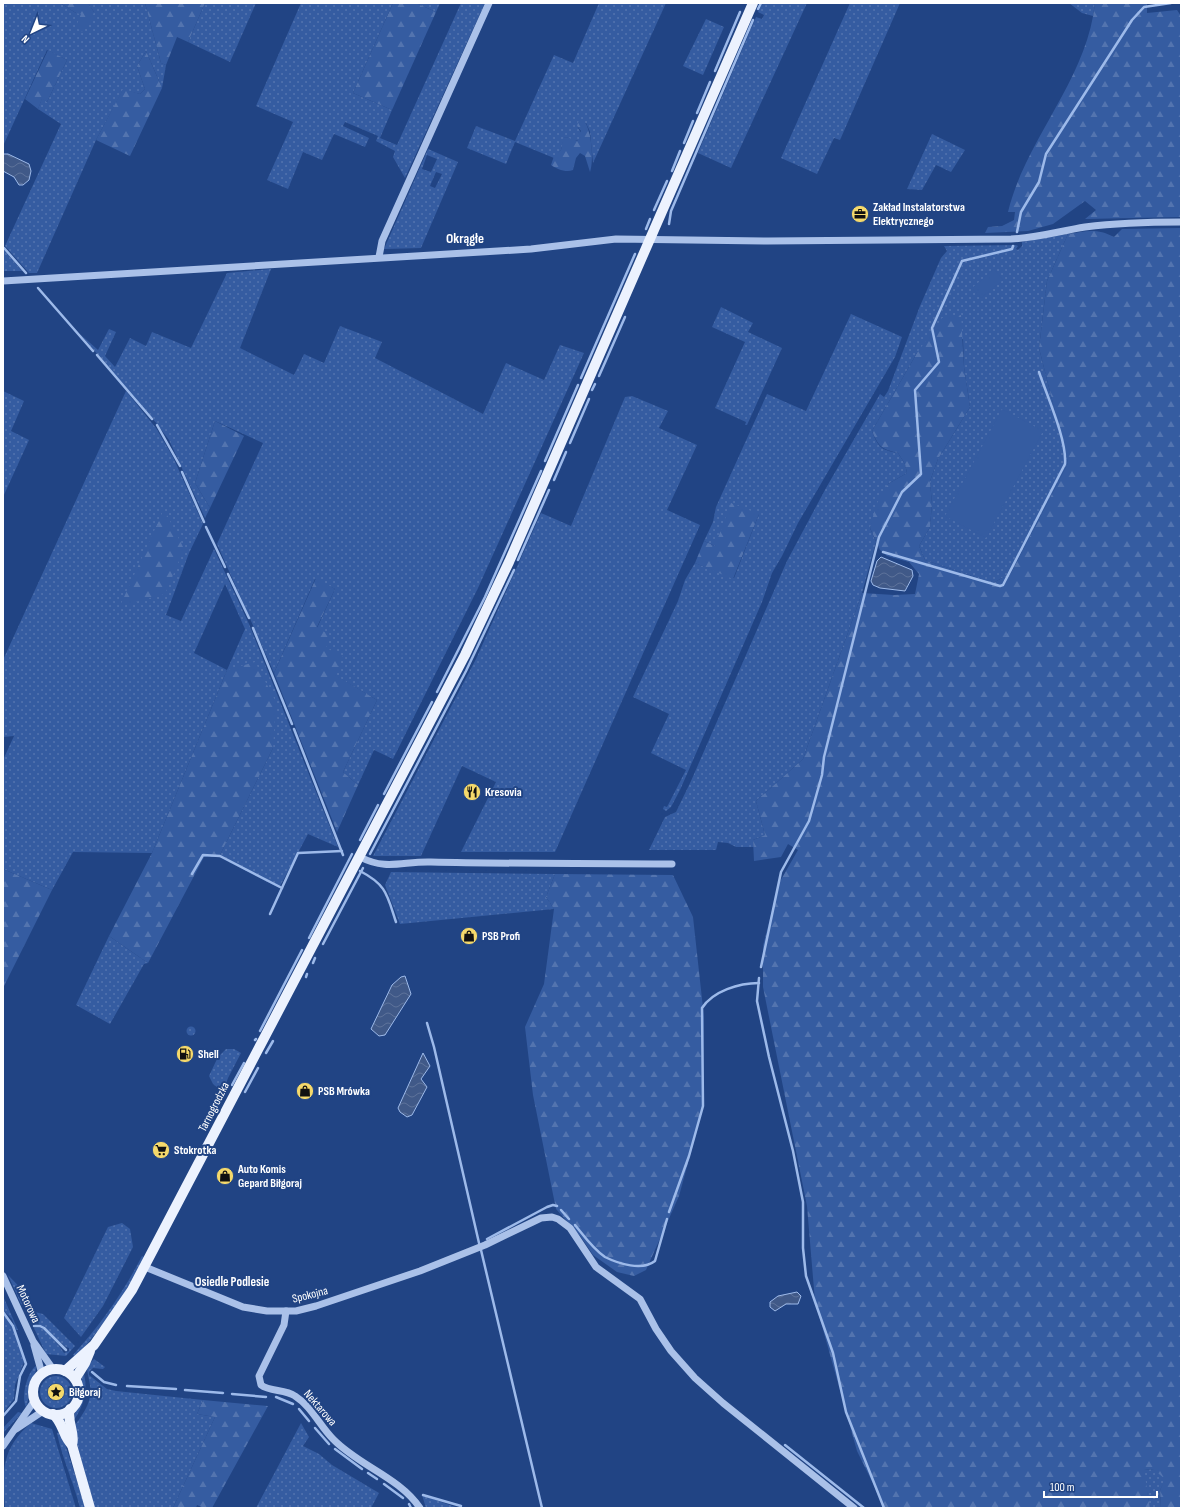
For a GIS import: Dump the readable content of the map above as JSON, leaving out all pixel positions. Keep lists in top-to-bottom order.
{
  "streets": {
    "main road": ["Tarnogrodzka"],
    "street": ["Spokojna", "Motorowa", "Nektarowa"]
  },
  "crossings": [
    ["Tarnogrodzka", "Spokojna"],
    ["Tarnogrodzka", "Motorowa"],
    ["Spokojna", "Nektarowa"]
  ],
  "districts": ["Okrągłe", "Osiedle Podlesie"],
  "places": {
    "office": ["Zakład Instalatorstwa Elektrycznego"],
    "restaurant": ["Kresovia"],
    "shop": ["PSB Profi", "PSB Mrówka", "Auto Komis Gepard Biłgoraj"],
    "fuel station": ["Shell"],
    "supermarket": ["Stokrotka"],
    "place": ["Biłgoraj"]
  },
  "scale_bar": "100 m",
  "north": "bottom left"
}
